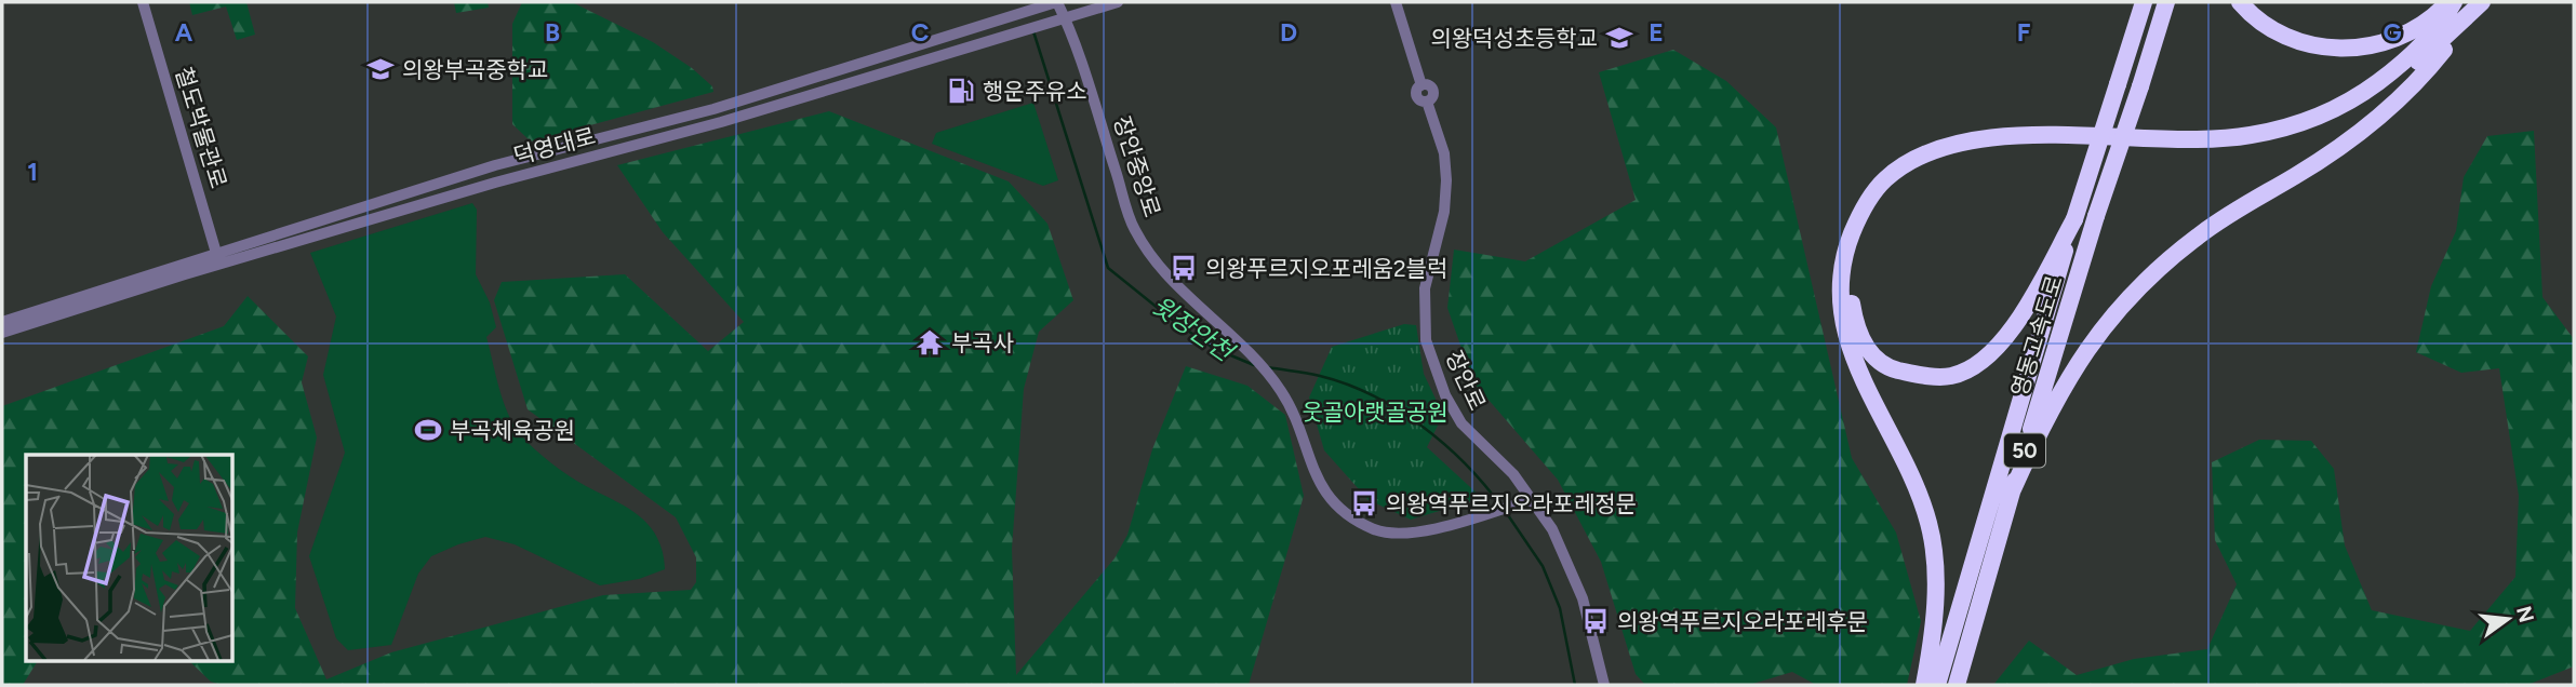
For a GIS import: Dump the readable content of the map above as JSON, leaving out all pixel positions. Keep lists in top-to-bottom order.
{
  "streets": {
    "highway": ["영동고속도로", "50"],
    "street": [
      "철도박물관로",
      "덕영대로",
      "장안중앙로",
      "장안로"
    ]
  },
  "crossings": [
    ["철도박물관로", "덕영대로"],
    ["덕영대로", "장안중앙로"],
    ["장안중앙로", "장안로"]
  ],
  "water": ["윗장안천"],
  "parks": ["웃골아랫골공원"],
  "places": {
    "school or university": ["의왕덕성초등학교", "의왕부곡중학교"],
    "fuel station": ["행운주유소"],
    "bus stop": ["의왕푸르지오포레움2블럭", "의왕역푸르지오라포레정문", "의왕역푸르지오라포레후문"],
    "temple": ["부곡사"],
    "sports": ["부곡체육공원"]
  },
  "north": "right",
  "grid": {
    "columns": [
      "A",
      "B",
      "C",
      "D",
      "E",
      "F",
      "G"
    ],
    "rows": ["1"]
  }
}
